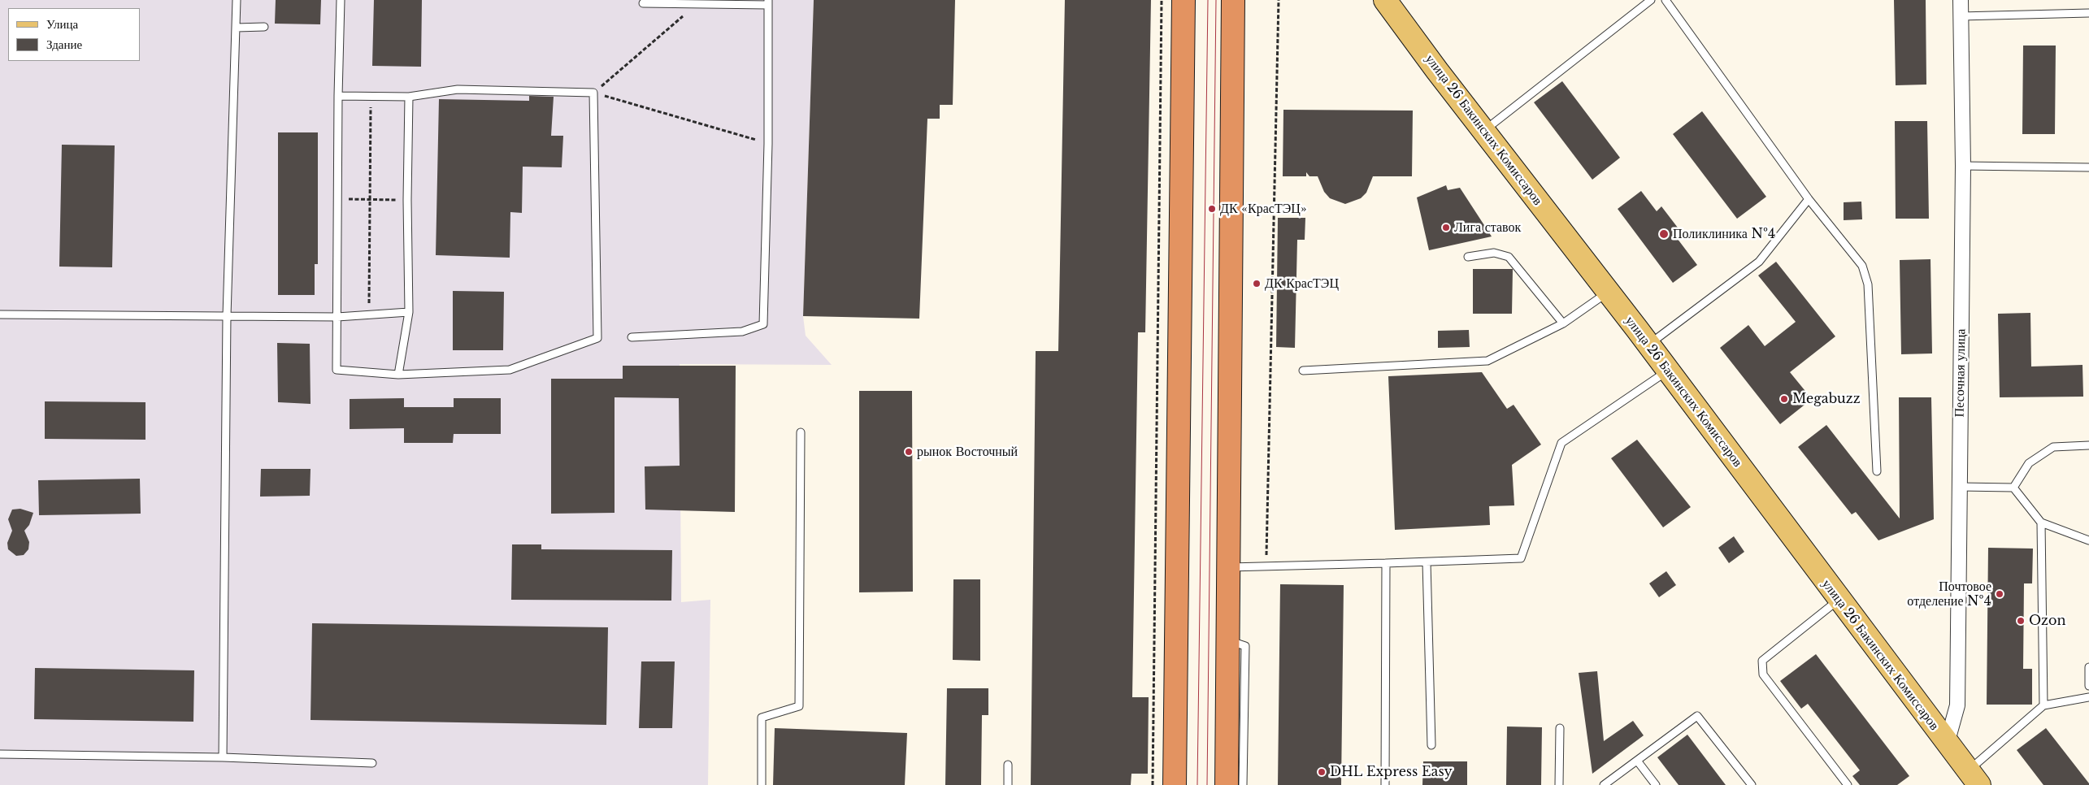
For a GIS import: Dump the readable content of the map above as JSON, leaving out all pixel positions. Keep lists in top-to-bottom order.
{
  "streets": {
    "main road": ["улица 26 Бакинских Комиссаров"],
    "street": ["Песочная улица"]
  },
  "crossings": [
    ["улица 26 Бакинских Комиссаров", "Песочная улица"]
  ],
  "places": [
    "ДК «КрасТЭЦ»",
    "Лига ставок",
    "Поликлиника №4",
    "ДК КрасТЭЦ",
    "Megabuzz",
    "рынок Восточный",
    "Почтовое отделение №4",
    "Ozon",
    "DHL Express Easy"
  ],
  "legend": ["Улица", "Здание"]
}
